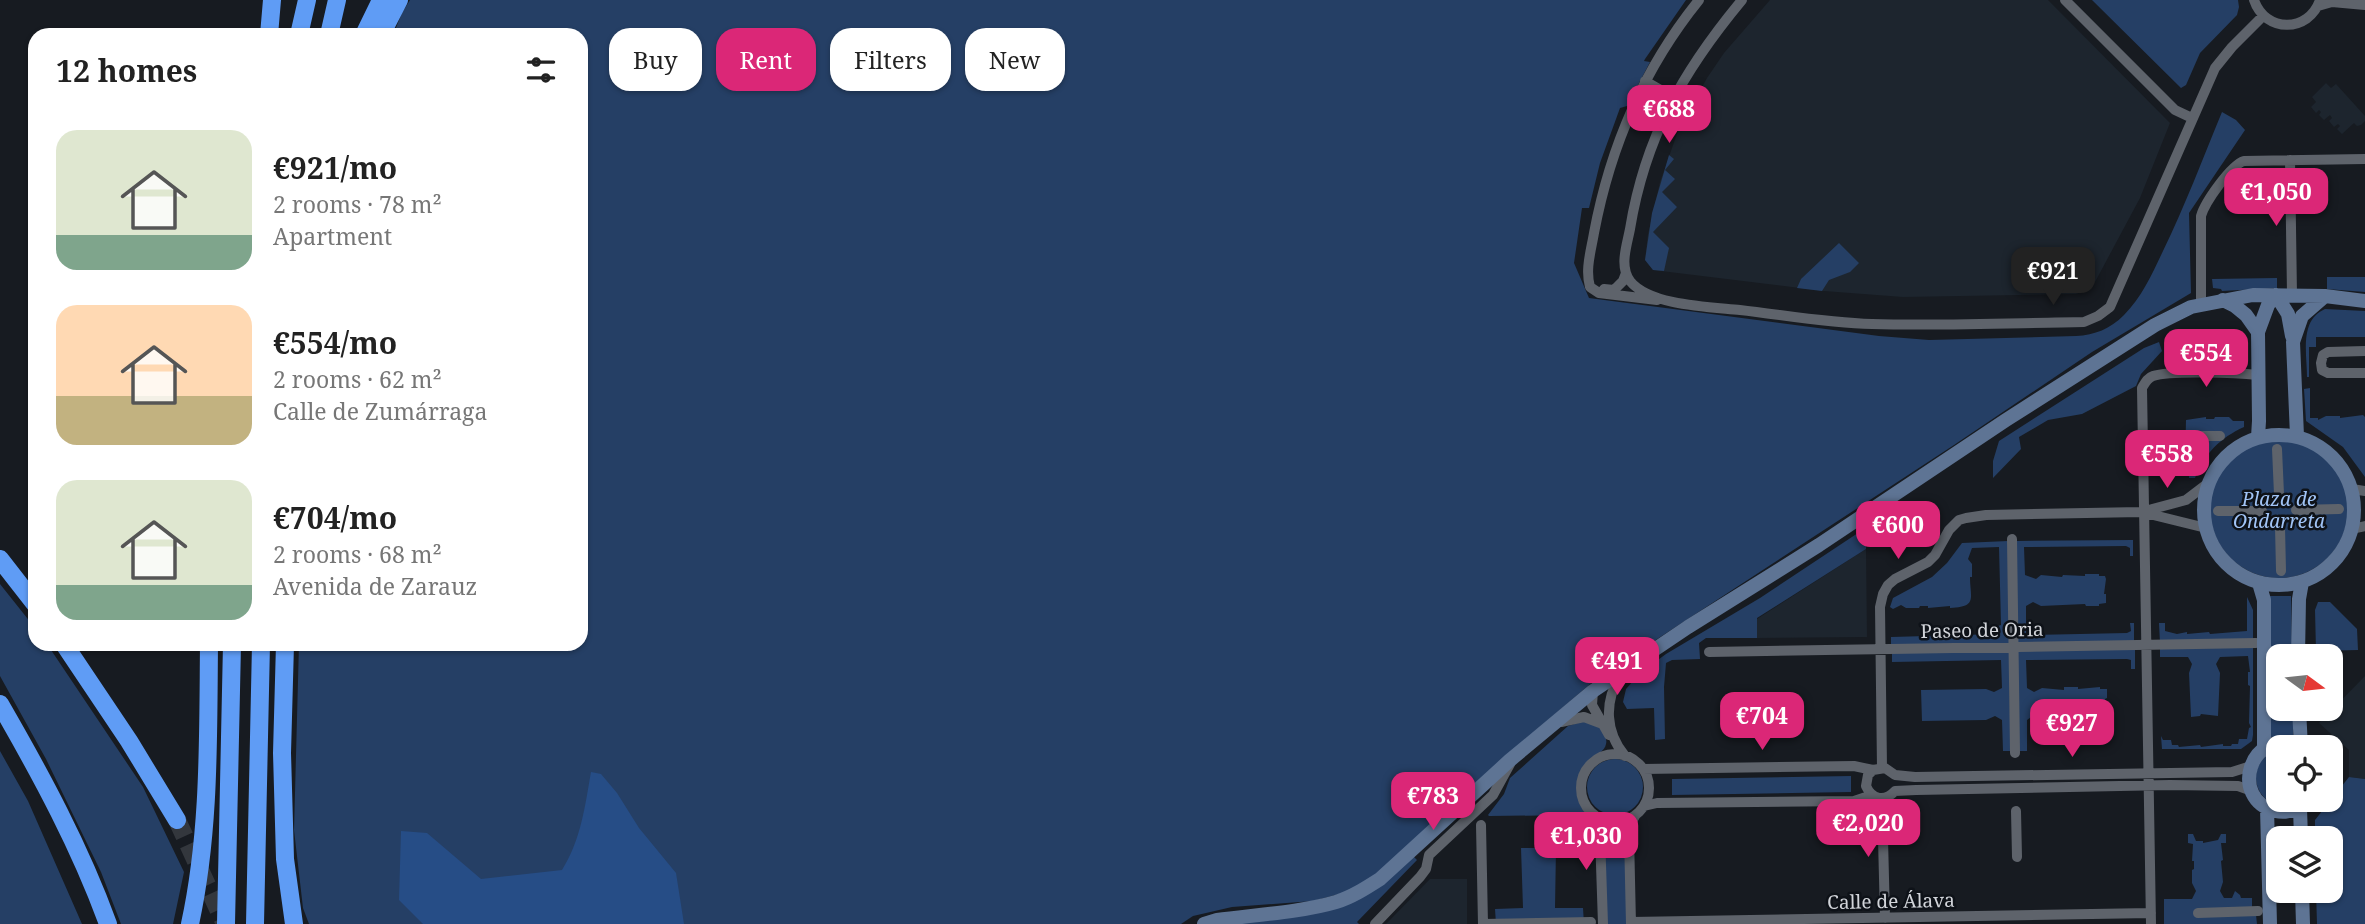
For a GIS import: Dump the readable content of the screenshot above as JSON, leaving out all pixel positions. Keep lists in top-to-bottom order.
{
  "streets": {
    "street": ["Paseo de Oria", "Calle de Álava"]
  },
  "parks": ["Plaza de Ondarreta"],
  "north": "right",
  "page": {
    "chip": [
      "Buy",
      "Rent",
      "Filters",
      "New"
    ],
    "heading": "12 homes",
    "price": [
      "€688",
      "€1,050",
      "€921",
      "€554",
      "€558",
      "€600",
      "€491",
      "€704",
      "€927",
      "€783",
      "€2,020",
      "€1,030"
    ],
    "list": [
      {
        "name": "€921/mo",
        "note": "2 rooms · 78 m² · Apartment"
      },
      {
        "name": "€554/mo",
        "note": "2 rooms · 62 m² · Calle de Zumárraga"
      },
      {
        "name": "€704/mo",
        "note": "2 rooms · 68 m² · Avenida de Zarauz"
      }
    ]
  }
}
